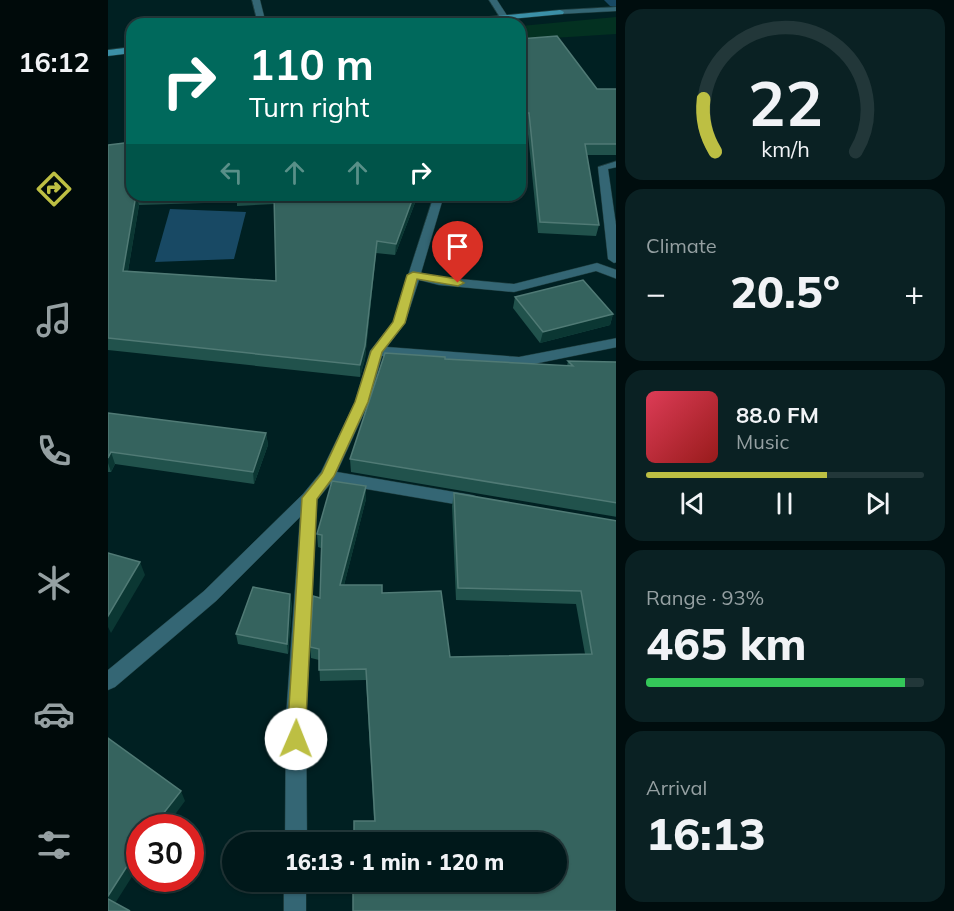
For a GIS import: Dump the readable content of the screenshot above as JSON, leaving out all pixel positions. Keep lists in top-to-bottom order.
{
  "page": {
    "tabs": "16:12",
    "turn": ["110 m", "Turn right"],
    "tile": [
      "Climate",
      ["Range · 93%", "465 km"],
      ["Arrival", "16:13"]
    ],
    "heat": ["−", "20.5°", "+"],
    "song": ["88.0 FM", "Music"],
    "limit": "30",
    "trip": "16:13 · 1 min · 120 m",
    "gauge": ["22", "km/h"]
  }
}
